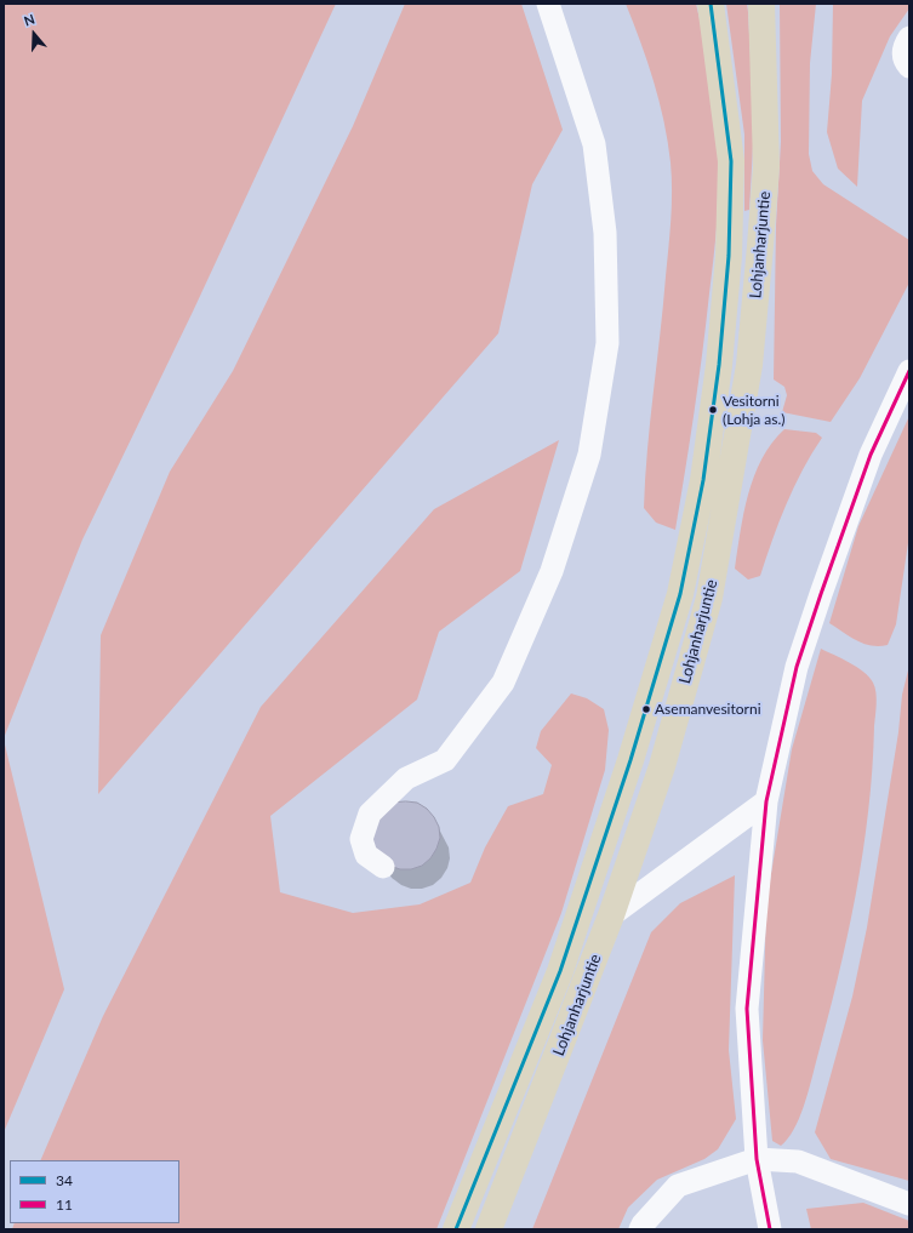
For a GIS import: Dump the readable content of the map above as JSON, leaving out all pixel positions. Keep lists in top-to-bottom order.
{
  "streets": {
    "highway": ["Lohjanharjuntie"]
  },
  "places": ["Vesitorni (Lohja as.)", "Asemanvesitorni"],
  "lines": ["transit line 34", "transit line 11"],
  "legend": ["34", "11"],
  "north": "top"
}
